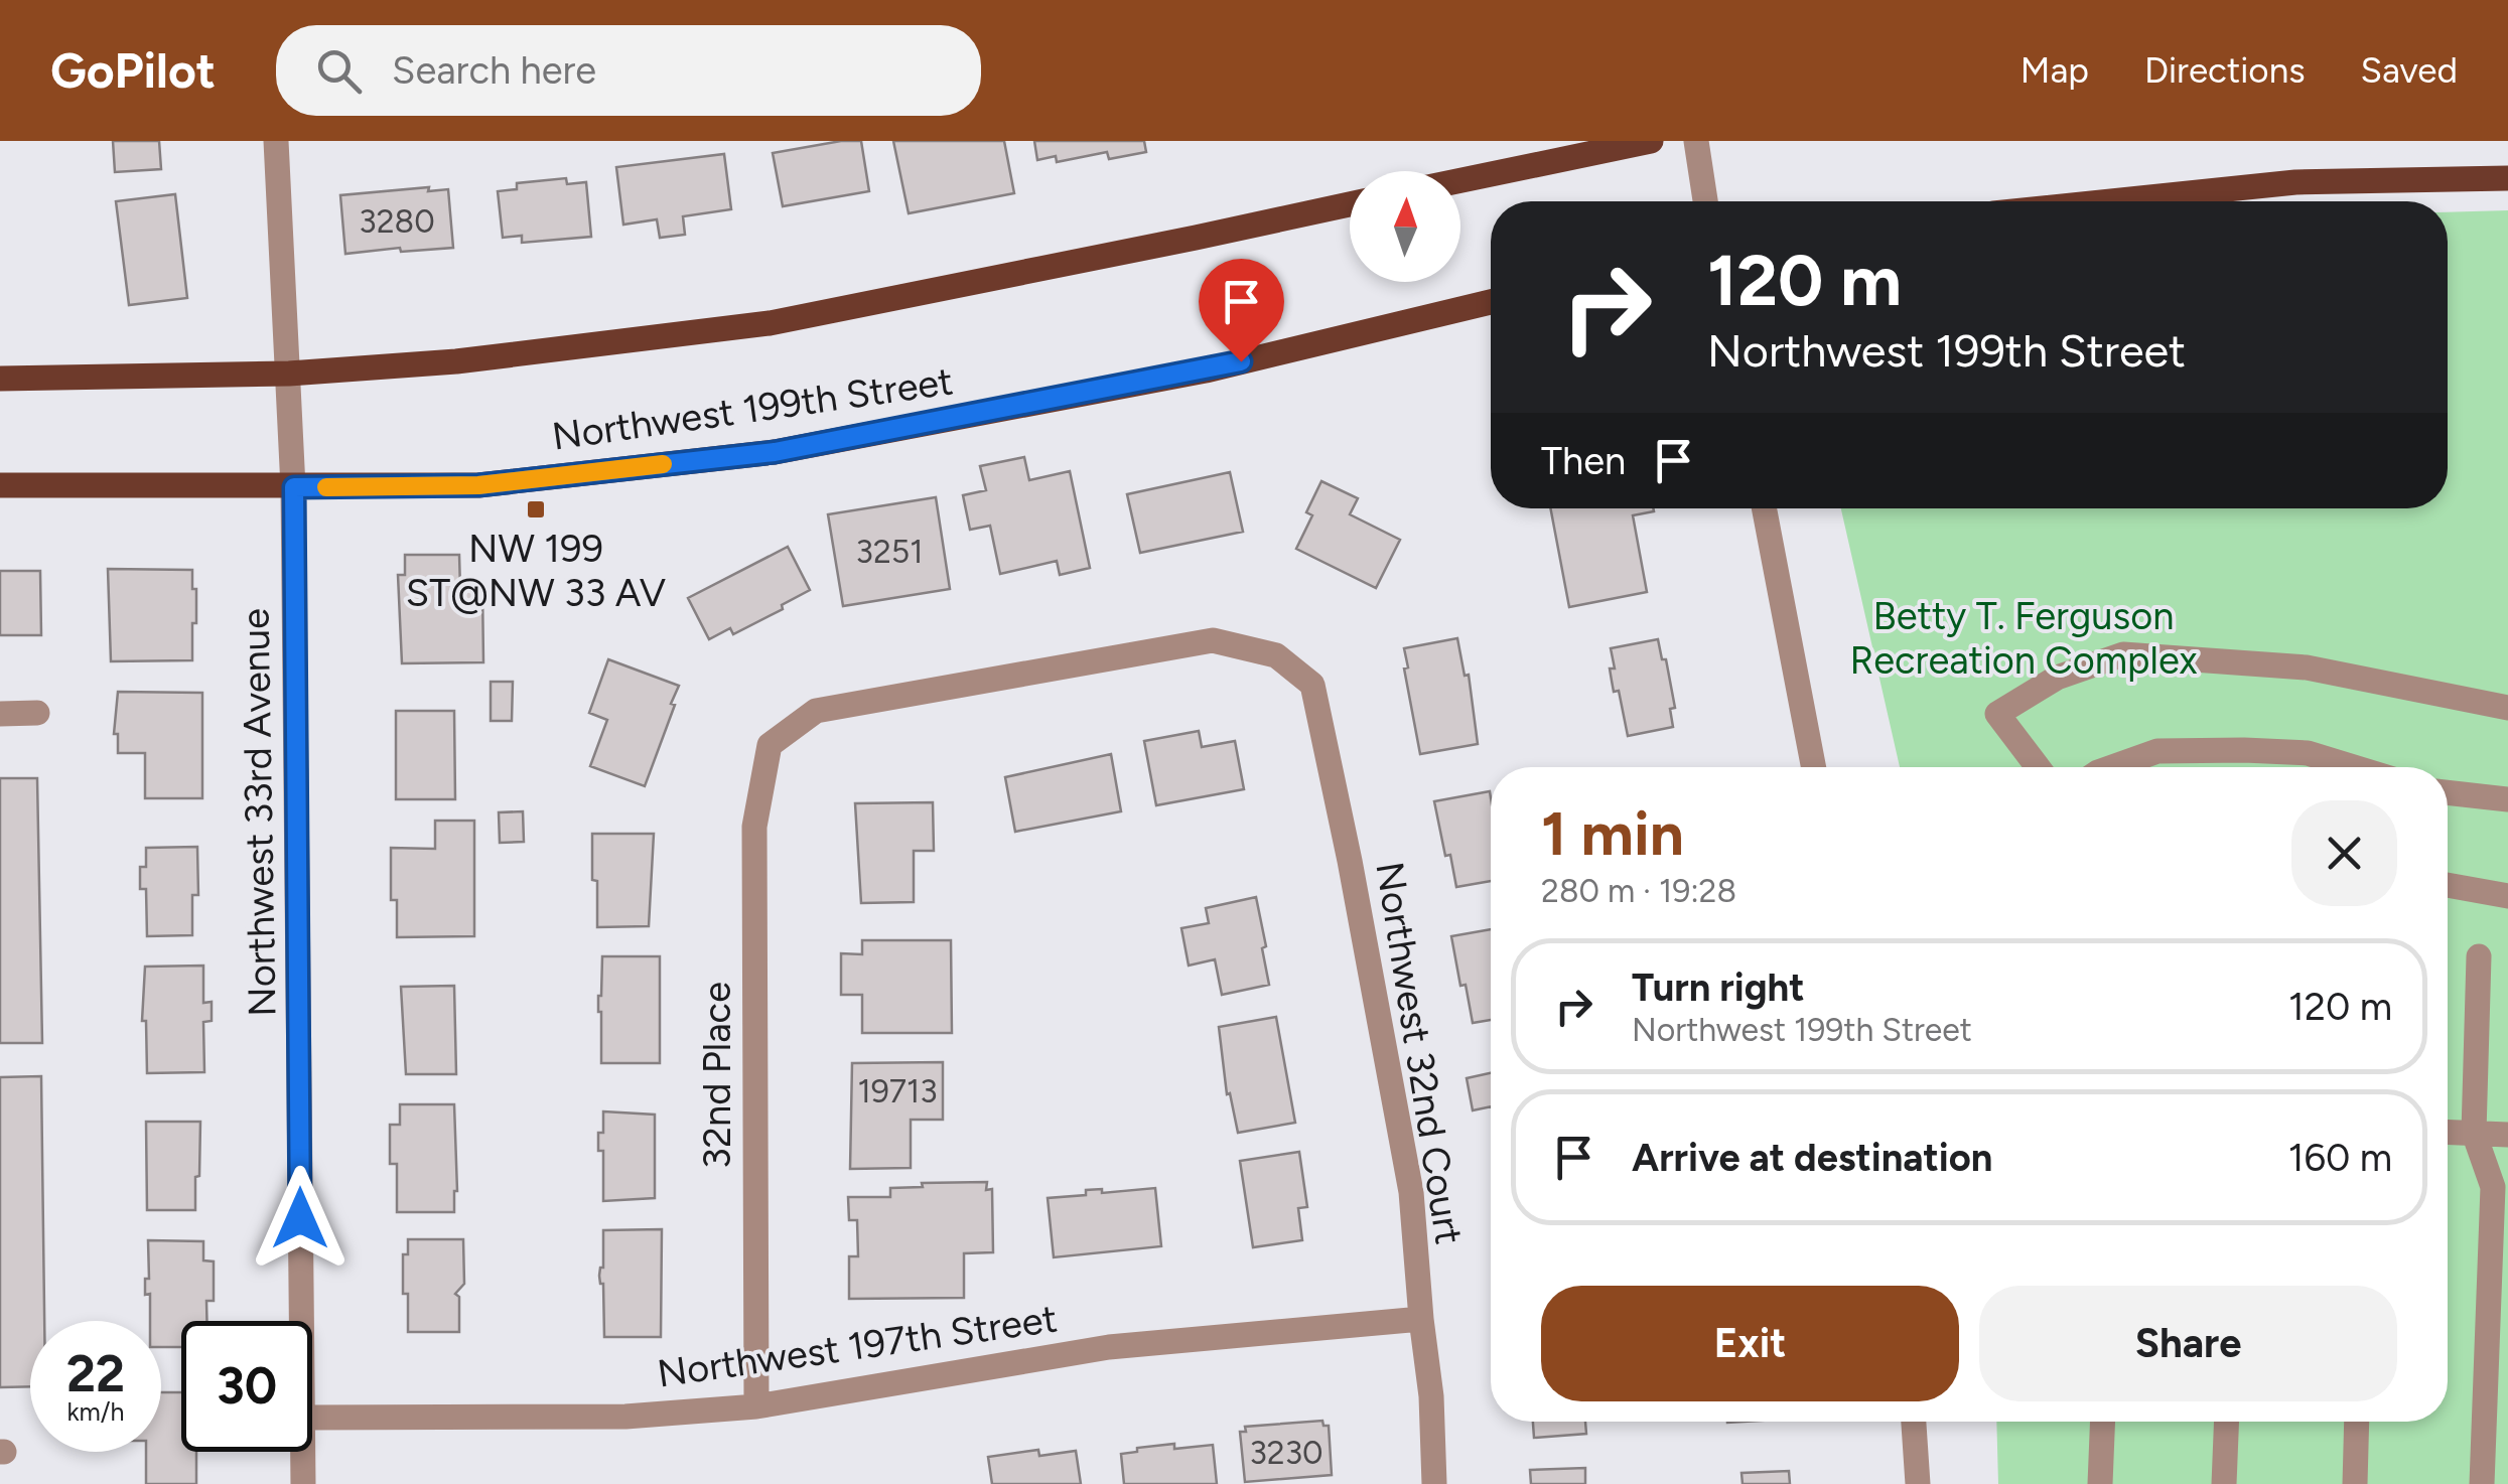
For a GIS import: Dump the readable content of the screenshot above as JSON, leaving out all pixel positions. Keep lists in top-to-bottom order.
{
  "streets": {
    "main road": ["Northwest 199th Street"],
    "street": [
      "Northwest 33rd Avenue",
      "Northwest 32nd Court",
      "32nd Place",
      "Northwest 197th Street"
    ]
  },
  "crossings": [
    ["Northwest 199th Street", "Northwest 33rd Avenue"],
    ["Northwest 32nd Court", "32nd Place"],
    ["Northwest 32nd Court", "Northwest 197th Street"],
    ["32nd Place", "Northwest 197th Street"]
  ],
  "parks": ["Betty T. Ferguson Recreation Complex"],
  "places": {
    "transit": ["NW 199 ST@NW 33 AV"]
  },
  "house_numbers": [
    "3280",
    "3251",
    "19713",
    "3230"
  ],
  "north": "top",
  "page": {
    "header": "GoPilot",
    "search": "Search here",
    "nav": ["Map", "Directions", "Saved"],
    "turn": ["120 m", "Northwest 199th Street"],
    "then": "Then",
    "heading": ["1 min", "280 m · 19:28"],
    "list": [
      {
        "name": "Turn right",
        "note": "Northwest 199th Street",
        "value": "120 m"
      },
      {
        "name": "Arrive at destination",
        "value": "160 m"
      }
    ],
    "buttons": ["Exit", "Share"],
    "speed": "22 km/h",
    "limit": "30"
  }
}
